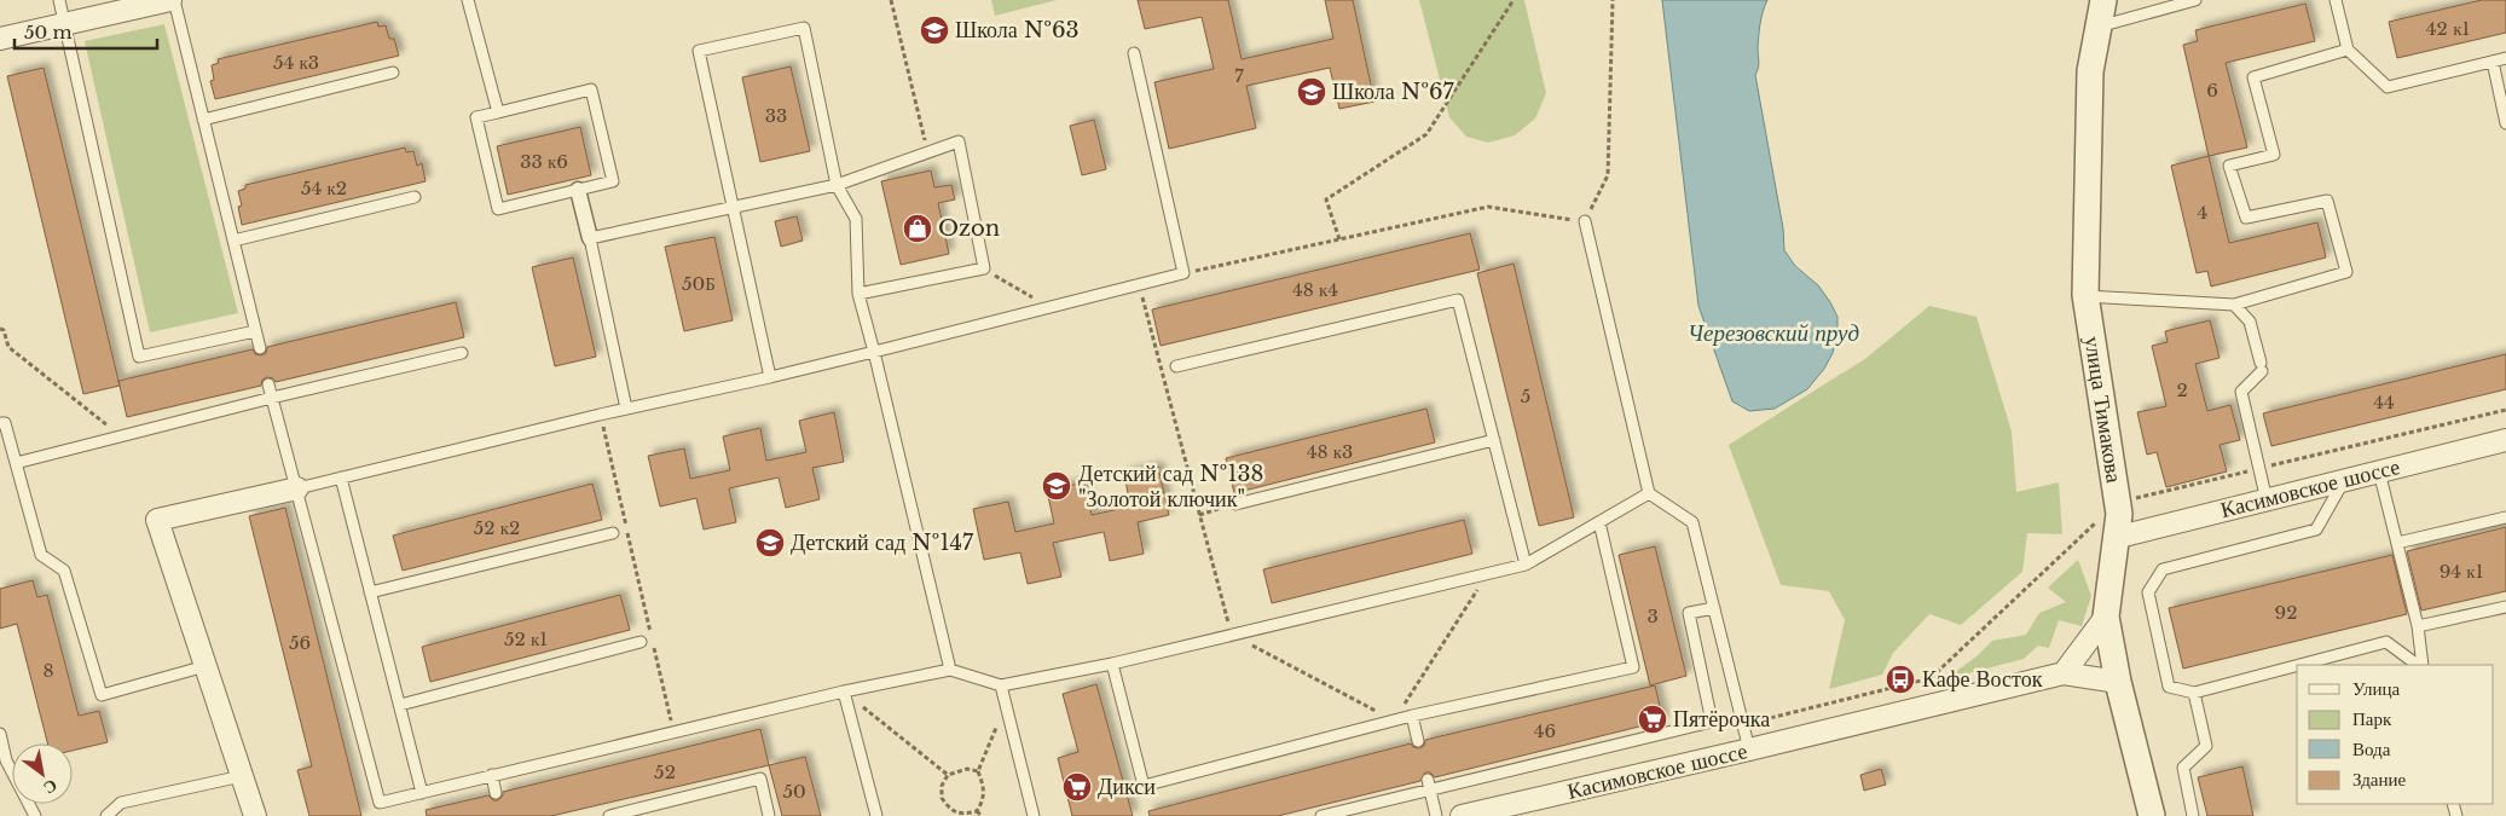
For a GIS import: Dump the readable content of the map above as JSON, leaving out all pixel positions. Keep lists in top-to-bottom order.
{
  "streets": {
    "street": ["улица Тимакова", "Касимовское шоссе"]
  },
  "crossings": [
    ["улица Тимакова", "Касимовское шоссе"]
  ],
  "water": ["Черезовский пруд"],
  "places": {
    "school or university": [
      "Школа №63",
      "Школа №67",
      "Детский сад №138 \"Золотой ключик\"",
      "Детский сад №147"
    ],
    "shop": ["Ozon"],
    "bus stop": ["Кафе Восток"],
    "supermarket": ["Пятёрочка", "Дикси"]
  },
  "house_numbers": [
    "42 к1",
    "54 к3",
    "7",
    "6",
    "33",
    "33 к6",
    "54 к2",
    "4",
    "50Б",
    "48 к4",
    "2",
    "5",
    "44",
    "48 к3",
    "52 к2",
    "94 к1",
    "92",
    "3",
    "52 к1",
    "56",
    "8",
    "46",
    "52",
    "50"
  ],
  "legend": [
    "Улица",
    "Парк",
    "Вода",
    "Здание"
  ],
  "scale_bar": "50 m",
  "north": "bottom right"
}
